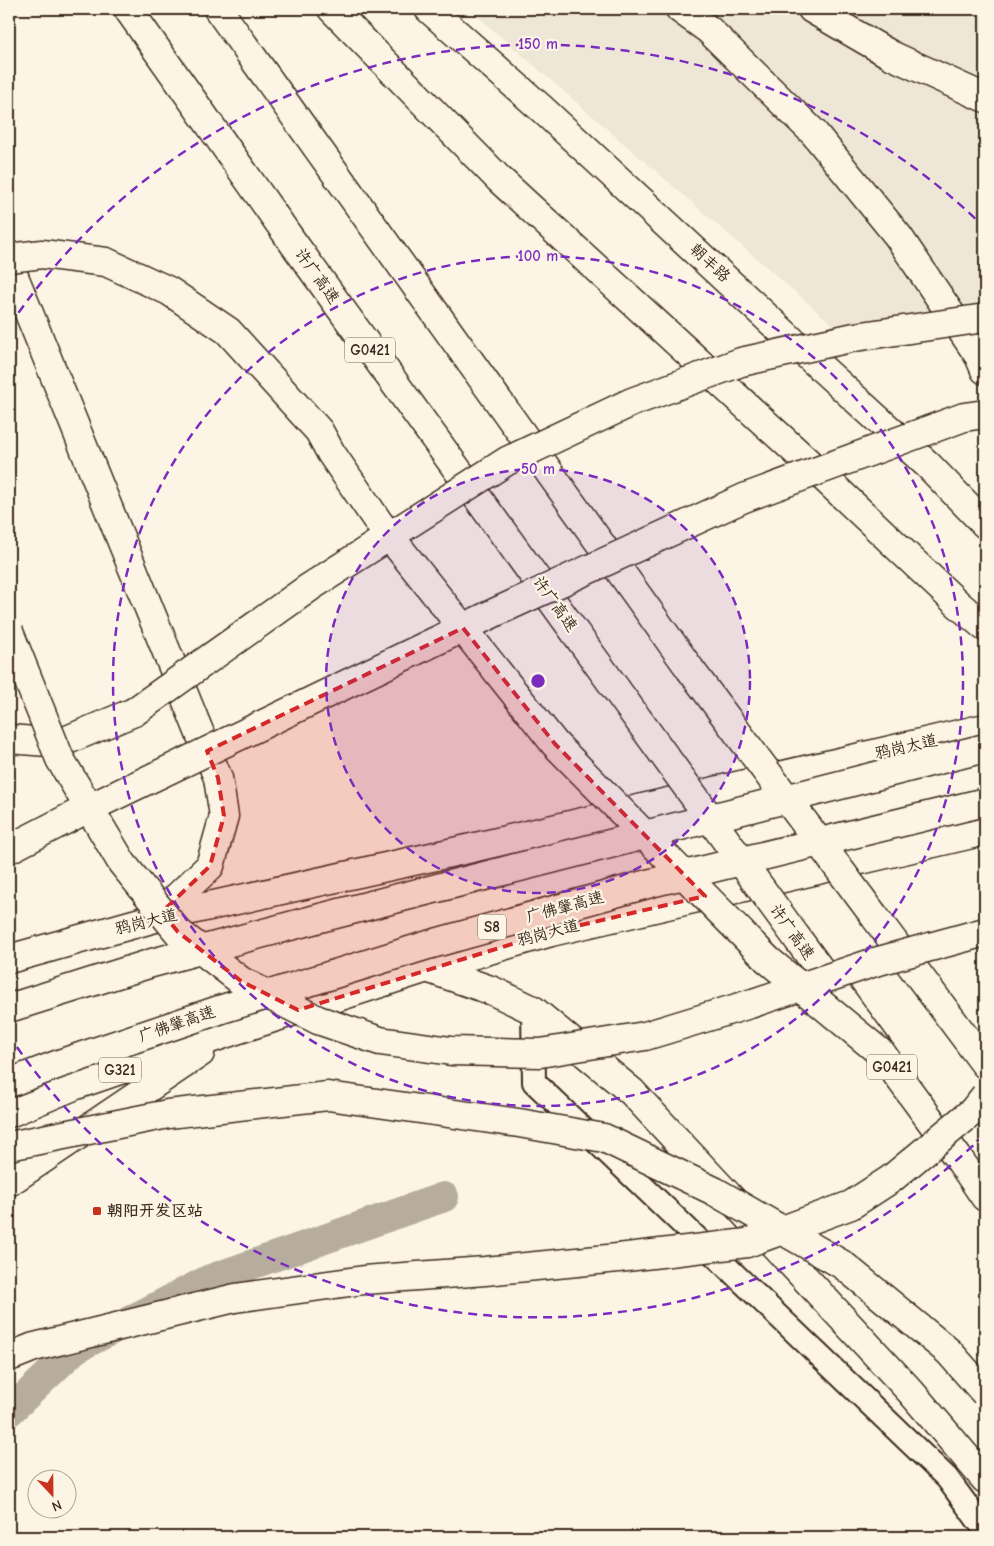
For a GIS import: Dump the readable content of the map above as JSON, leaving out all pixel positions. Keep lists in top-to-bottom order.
{
  "streets": {
    "main road": [
      "朝丰路",
      "许广高速",
      "G0421",
      "鸦岗大道",
      "广佛肇高速",
      "S8",
      "G321"
    ]
  },
  "places": {
    "transit": ["朝阳开发区站"]
  },
  "north": "bottom",
  "rings": ["150 m", "100 m", "50 m"]
}
